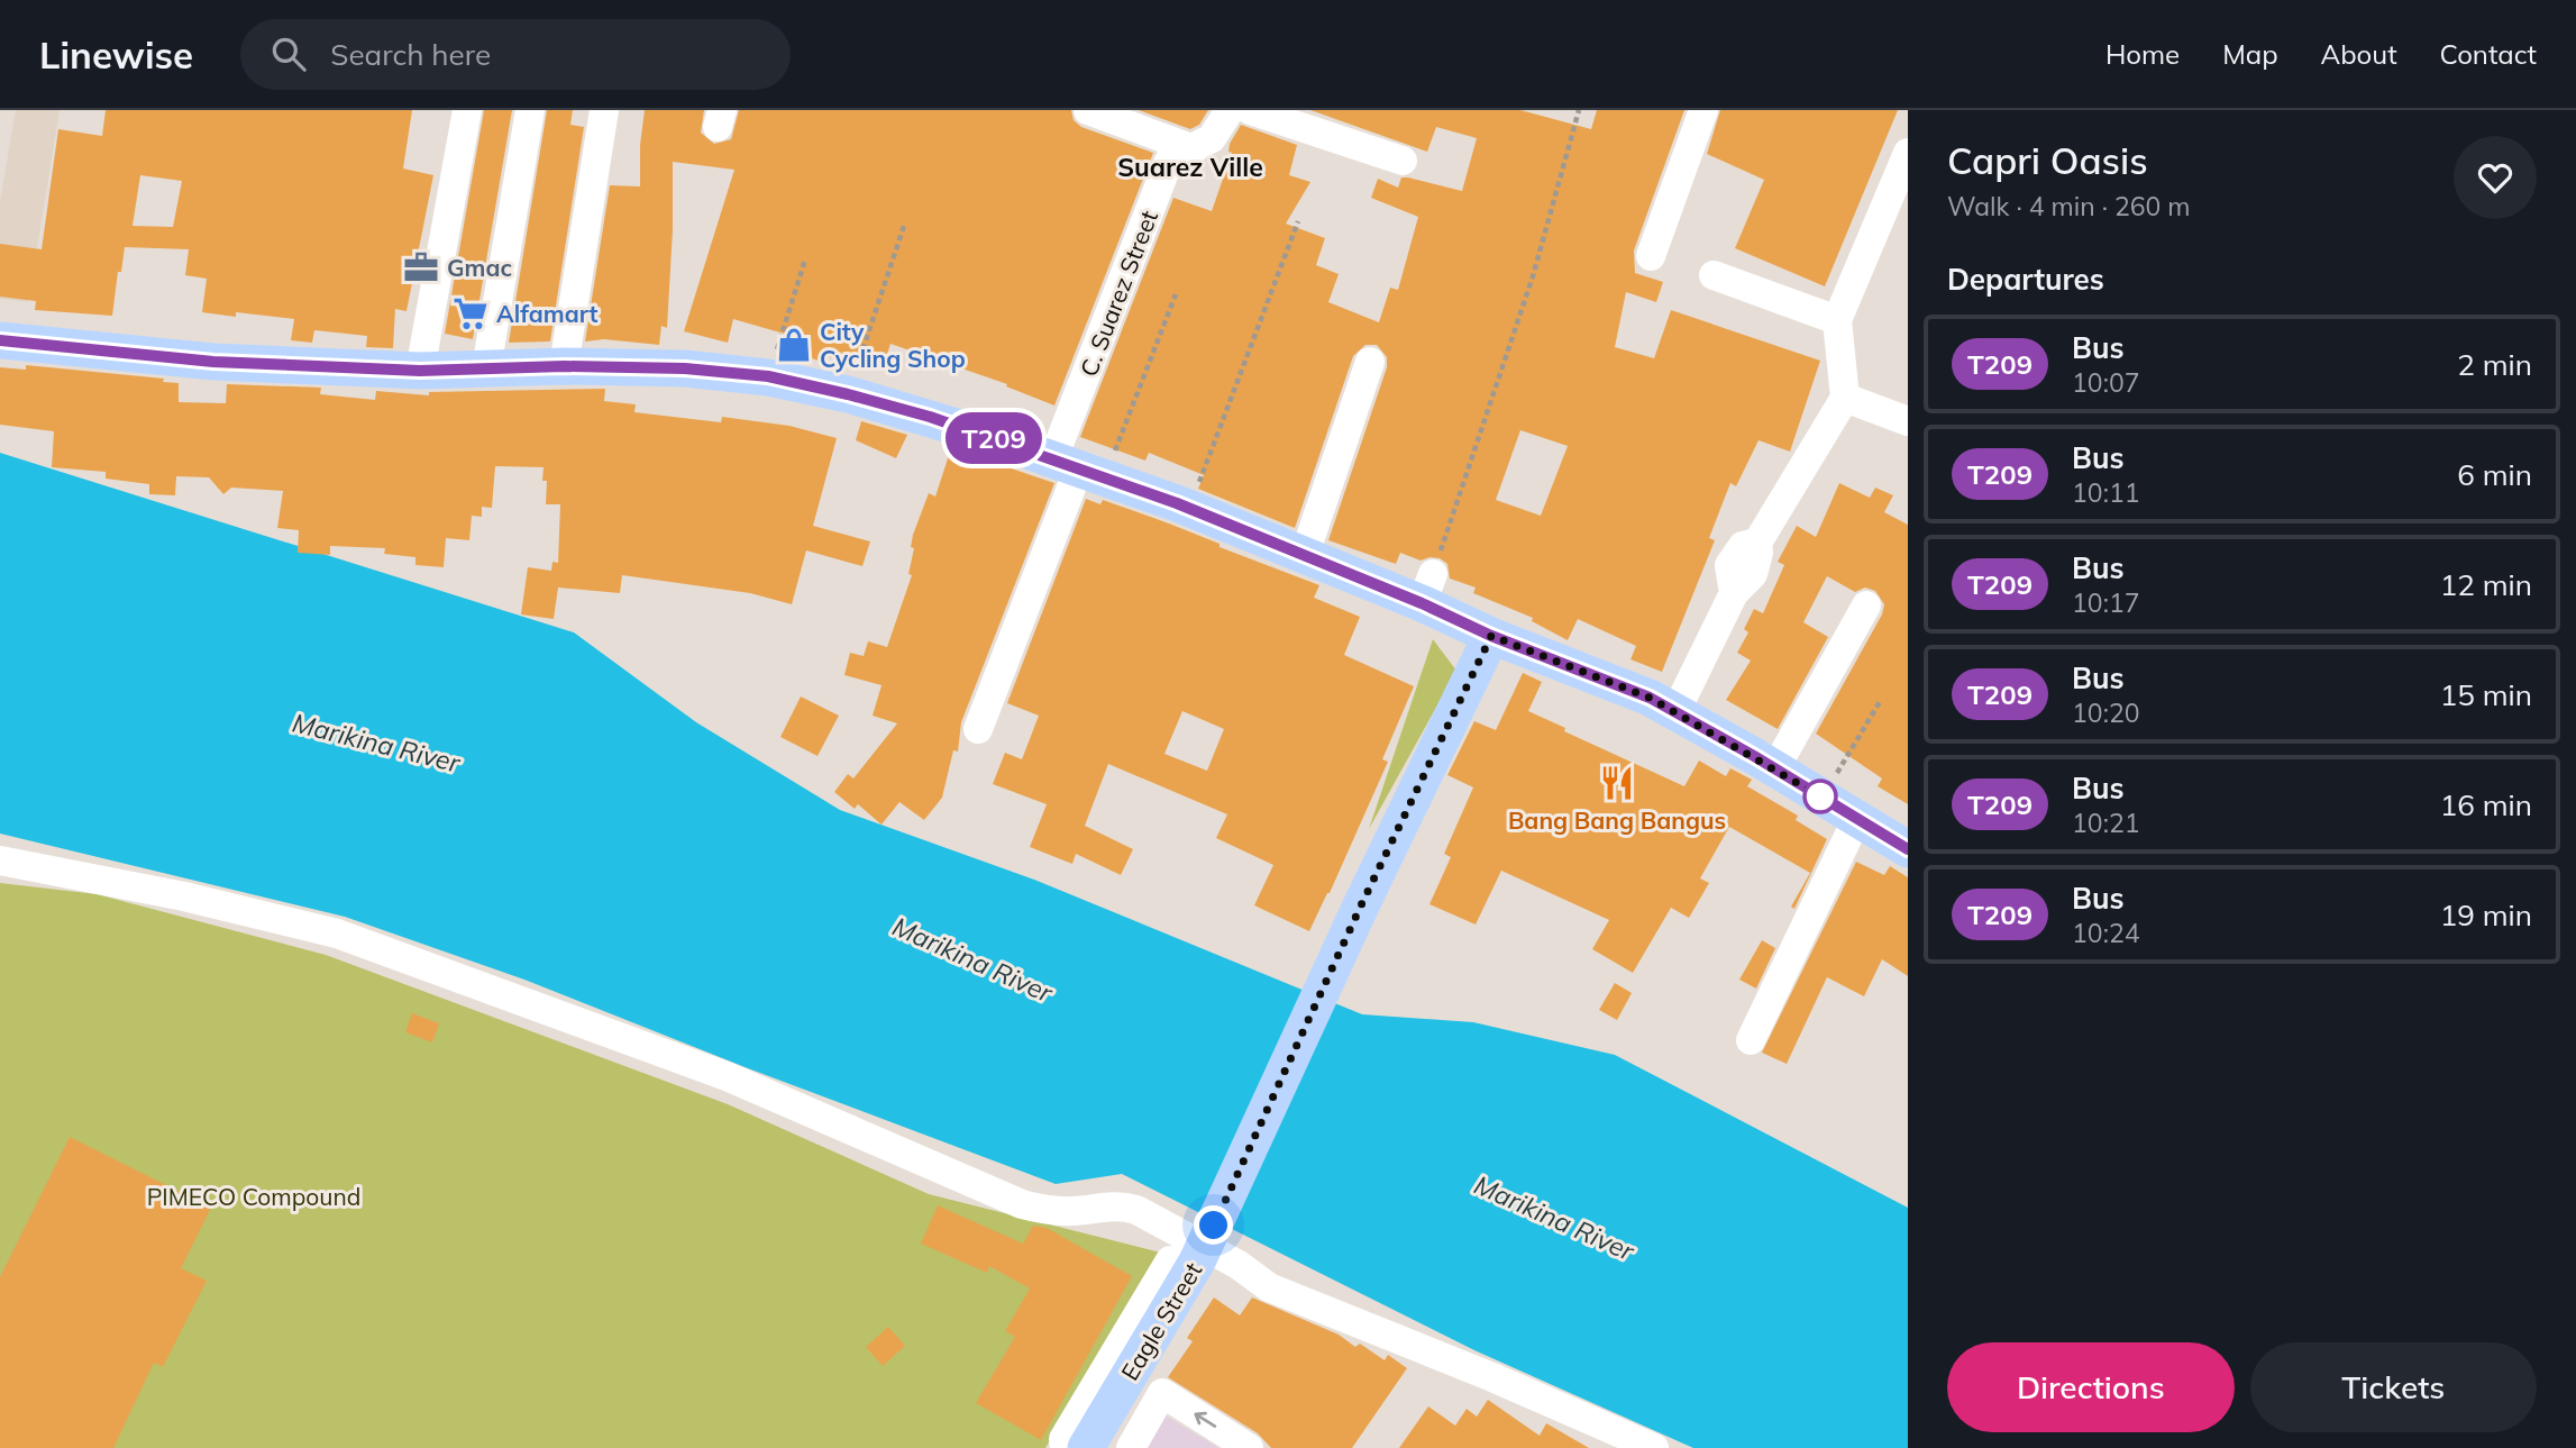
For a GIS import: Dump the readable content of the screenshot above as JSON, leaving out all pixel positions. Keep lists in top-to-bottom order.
{
  "streets": {
    "main road": ["Eagle Street"],
    "street": ["C. Suarez Street"]
  },
  "districts": ["Suarez Ville"],
  "water": ["Marikina River"],
  "parks": ["PIMECO Compound"],
  "places": {
    "office": ["Gmac"],
    "supermarket": ["Alfamart"],
    "shop": ["City Cycling Shop"],
    "restaurant": ["Bang Bang Bangus"]
  },
  "lines": ["bus line T209"],
  "page": {
    "header": "Linewise",
    "search": "Search here",
    "nav": [
      "Home",
      "Map",
      "About",
      "Contact"
    ],
    "on_map": "T209",
    "heading": [
      ["Capri Oasis", "Walk · 4 min · 260 m"],
      "Departures"
    ],
    "list": [
      {
        "mark": "T209",
        "name": "Bus",
        "note": "10:07",
        "value": "2 min"
      },
      {
        "mark": "T209",
        "name": "Bus",
        "note": "10:11",
        "value": "6 min"
      },
      {
        "mark": "T209",
        "name": "Bus",
        "note": "10:17",
        "value": "12 min"
      },
      {
        "mark": "T209",
        "name": "Bus",
        "note": "10:20",
        "value": "15 min"
      },
      {
        "mark": "T209",
        "name": "Bus",
        "note": "10:21",
        "value": "16 min"
      },
      {
        "mark": "T209",
        "name": "Bus",
        "note": "10:24",
        "value": "19 min"
      }
    ],
    "buttons": ["Directions", "Tickets"]
  }
}
